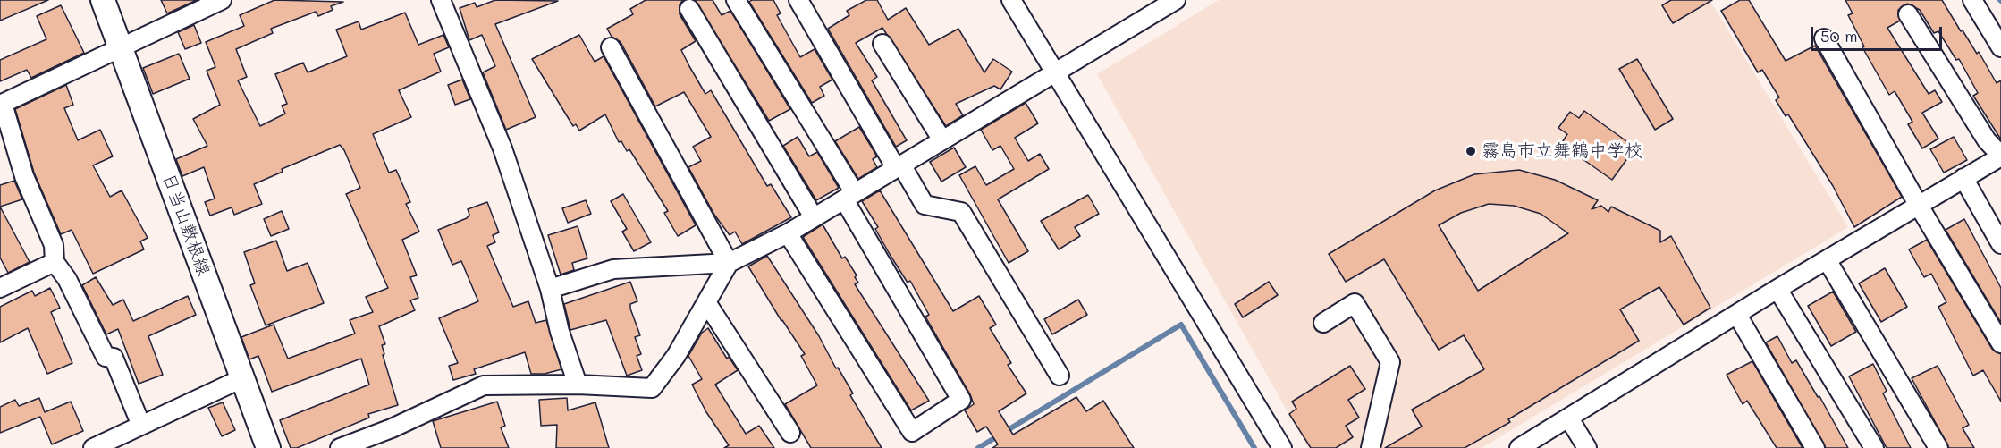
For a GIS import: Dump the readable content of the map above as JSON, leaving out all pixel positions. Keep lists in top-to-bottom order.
{
  "streets": {
    "main road": ["日当山敷根線"]
  },
  "places": ["霧島市立舞鶴中学校"],
  "scale_bar": "50 m"
}
